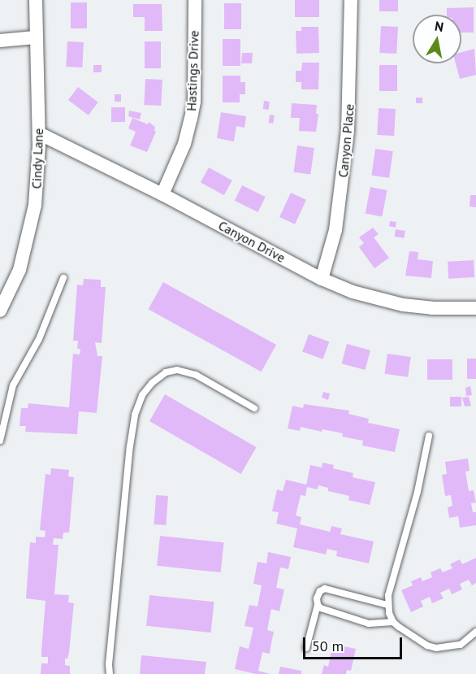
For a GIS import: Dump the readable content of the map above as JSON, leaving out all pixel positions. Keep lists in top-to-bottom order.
{
  "streets": {
    "street": [
      "Hastings Drive",
      "Canyon Place",
      "Cindy Lane",
      "Canyon Drive"
    ]
  },
  "crossings": [
    ["Hastings Drive", "Canyon Drive"],
    ["Canyon Place", "Canyon Drive"],
    ["Cindy Lane", "Canyon Drive"]
  ],
  "scale_bar": "50 m",
  "north": "top"
}
